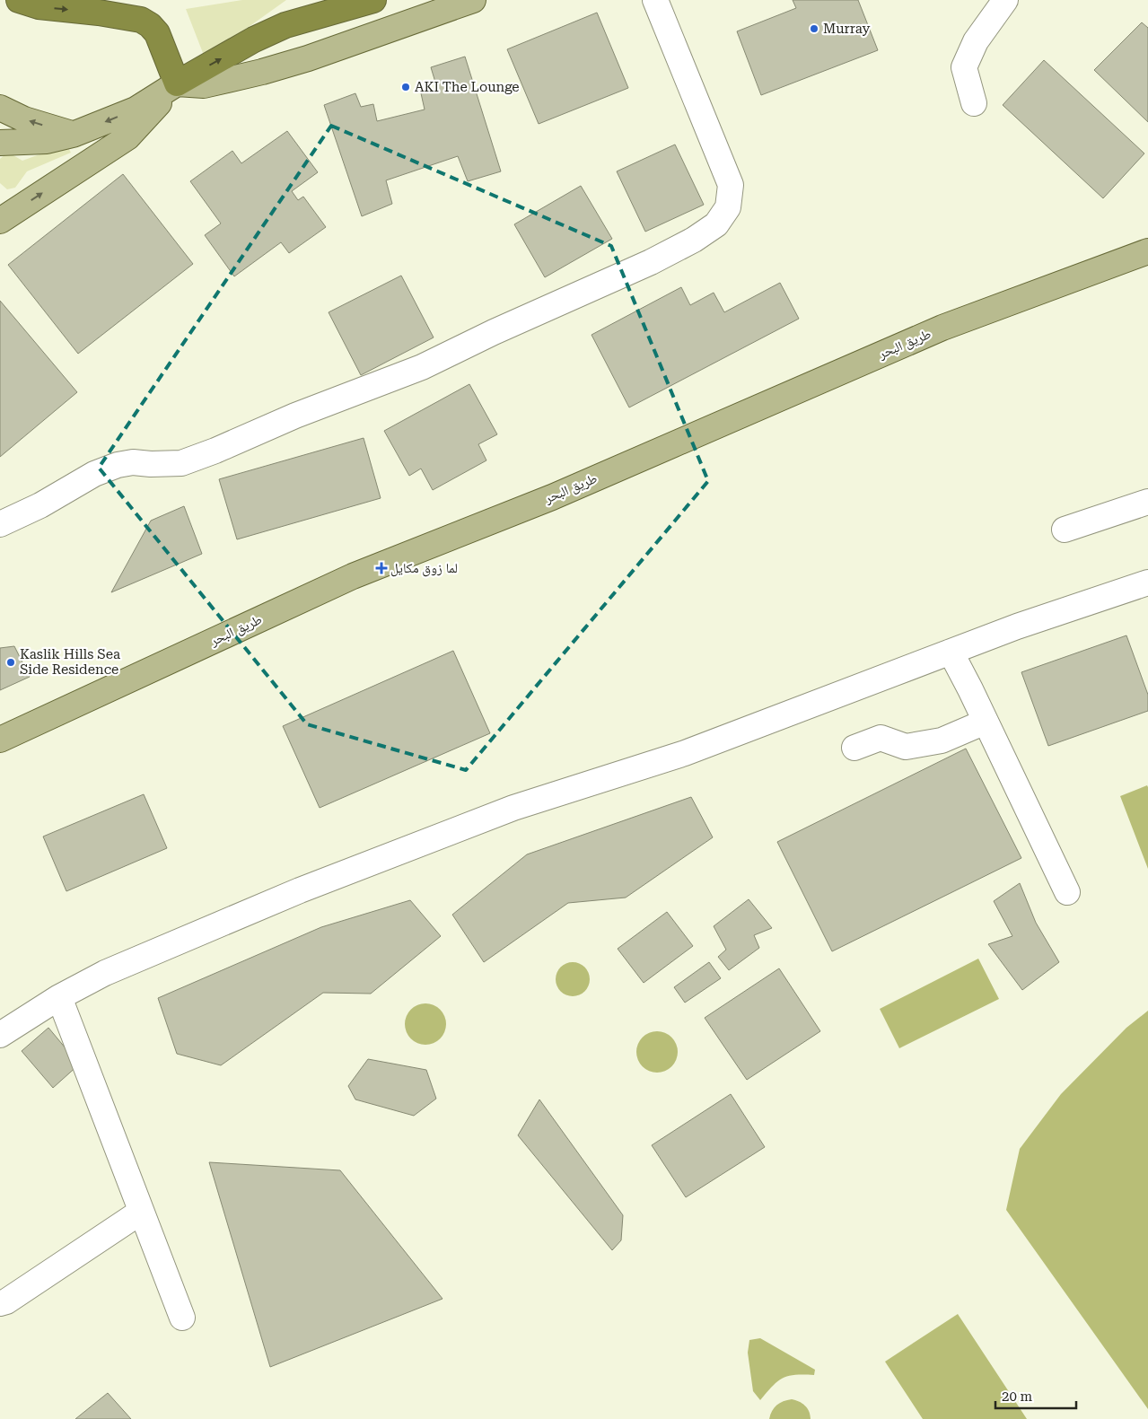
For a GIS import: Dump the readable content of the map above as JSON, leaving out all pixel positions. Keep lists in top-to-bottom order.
{
  "streets": {
    "main road": ["طريق البحر"]
  },
  "places": {
    "other": ["Murray", "AKI The Lounge", "Kaslik Hills Sea Side Residence"],
    "health": ["لما زوق مكايل"]
  },
  "scale_bar": "20 m"
}
